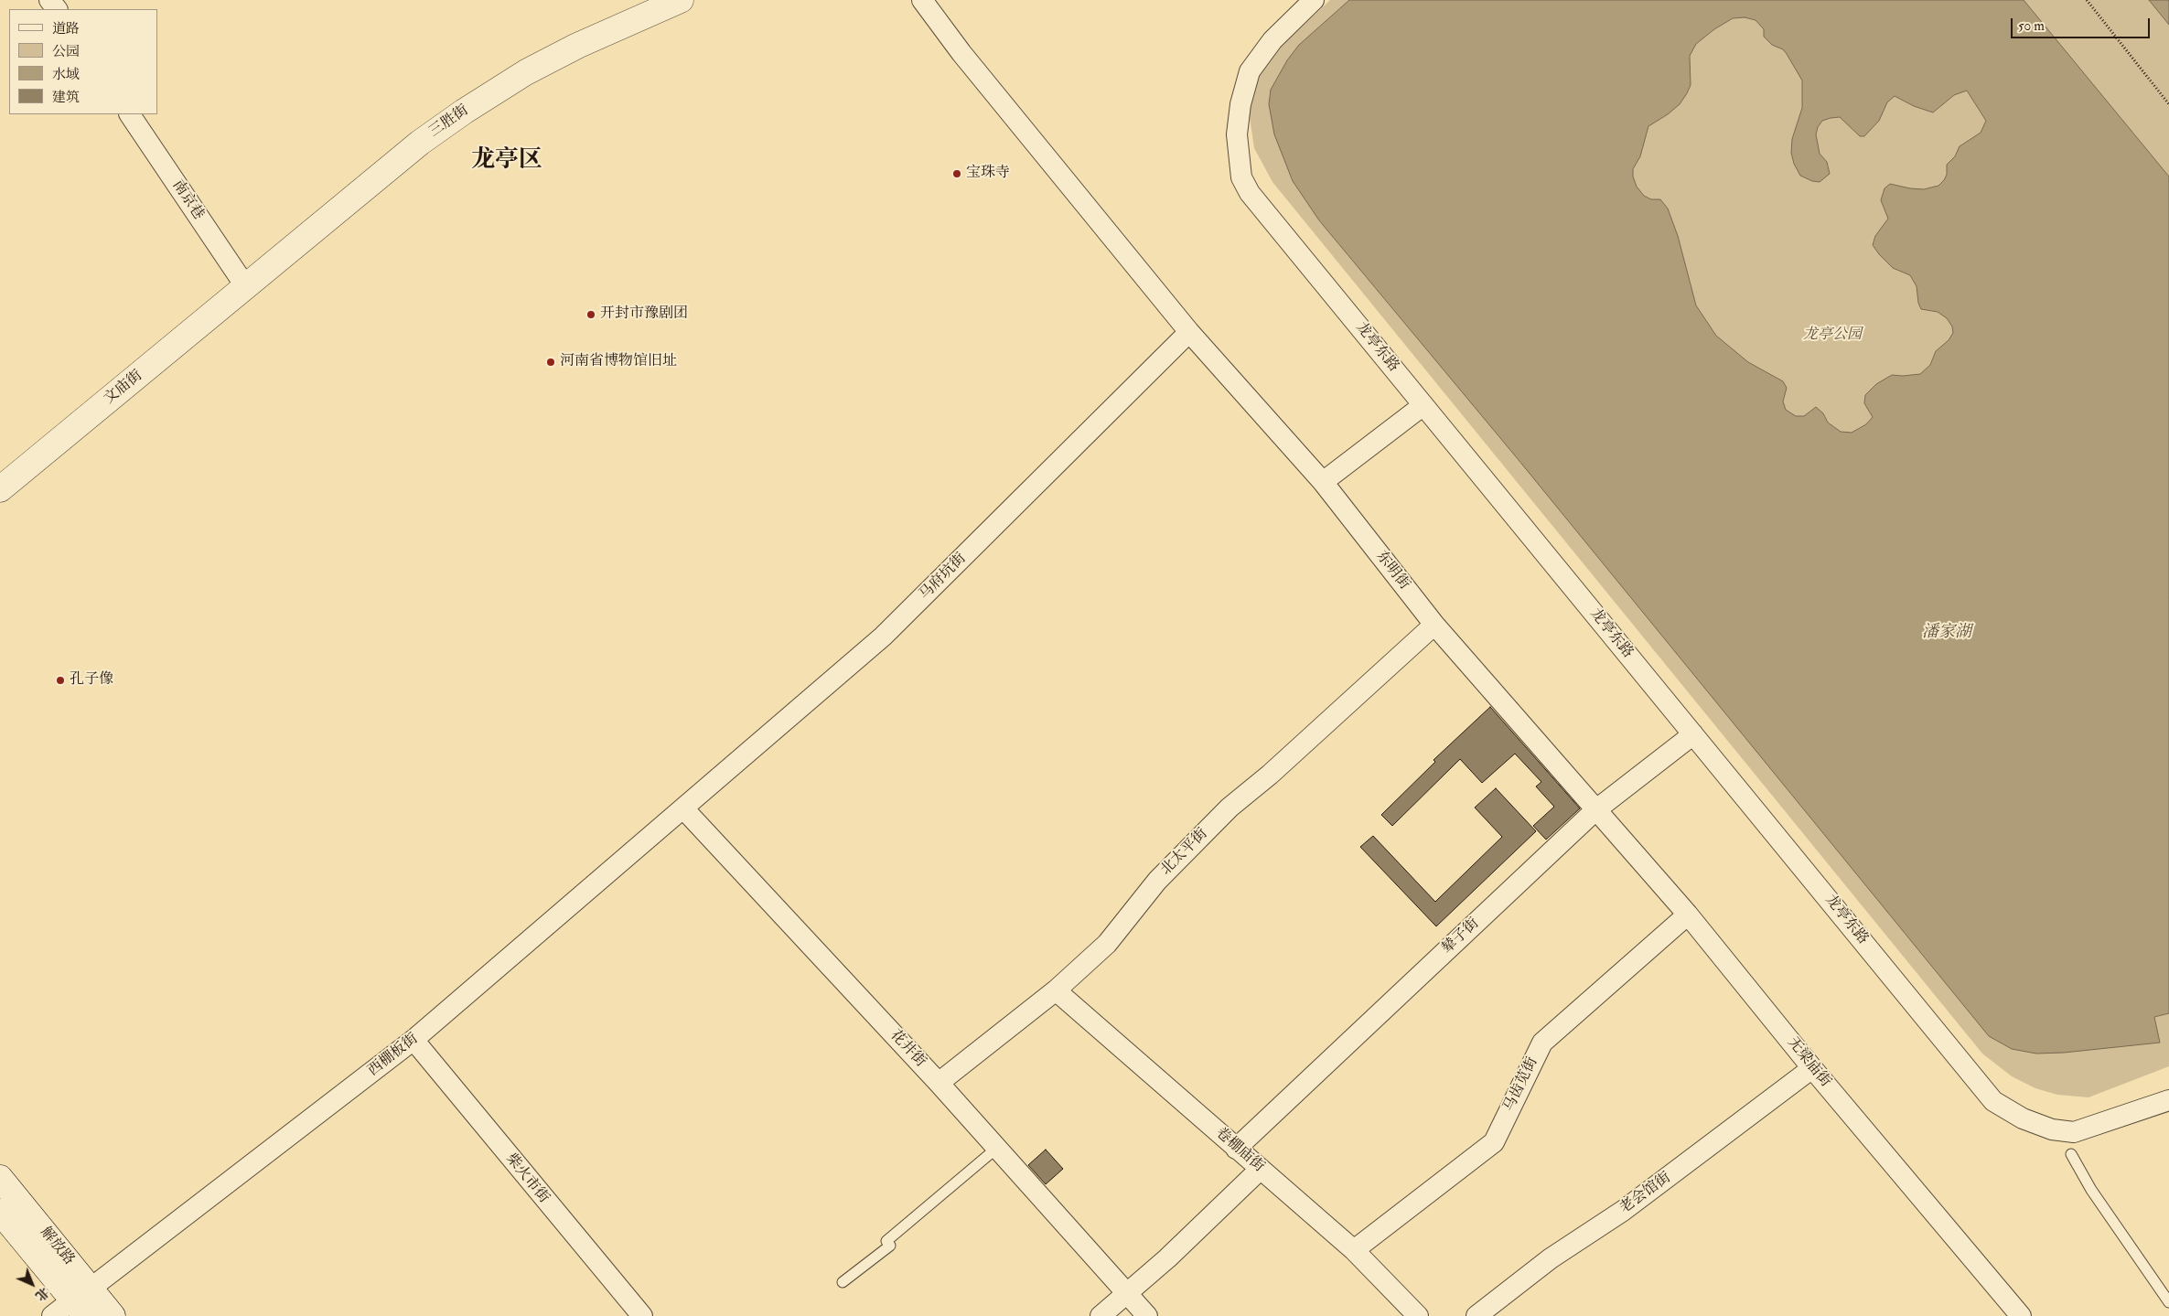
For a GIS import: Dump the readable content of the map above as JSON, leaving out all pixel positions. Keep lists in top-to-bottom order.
{
  "streets": {
    "street": [
      "三胜街",
      "南京巷",
      "龙亭东路",
      "文庙街",
      "东明街",
      "马府坑街",
      "北太平街",
      "辇子街",
      "花井街",
      "西棚板街",
      "无梁庙街",
      "马齿苋街",
      "卷棚庙街",
      "柴火市街",
      "老会馆街",
      "解放路"
    ]
  },
  "crossings": [
    ["三胜街", "南京巷"],
    ["三胜街", "文庙街"],
    ["南京巷", "文庙街"],
    ["龙亭东路", "辇子街"],
    ["东明街", "马府坑街"],
    ["东明街", "北太平街"],
    ["东明街", "辇子街"],
    ["东明街", "无梁庙街"],
    ["马府坑街", "花井街"],
    ["马府坑街", "西棚板街"],
    ["北太平街", "花井街"],
    ["北太平街", "卷棚庙街"],
    ["辇子街", "无梁庙街"],
    ["辇子街", "卷棚庙街"],
    ["花井街", "西棚板街"],
    ["西棚板街", "柴火市街"],
    ["西棚板街", "解放路"],
    ["无梁庙街", "马齿苋街"],
    ["无梁庙街", "老会馆街"],
    ["马齿苋街", "卷棚庙街"]
  ],
  "districts": ["龙亭区"],
  "water": ["潘家湖"],
  "parks": ["龙亭公园"],
  "places": [
    "宝珠寺",
    "开封市豫剧团",
    "河南省博物馆旧址",
    "孔子像"
  ],
  "legend": [
    "道路",
    "公园",
    "水域",
    "建筑"
  ],
  "scale_bar": "50 m",
  "north": "bottom right"
}
